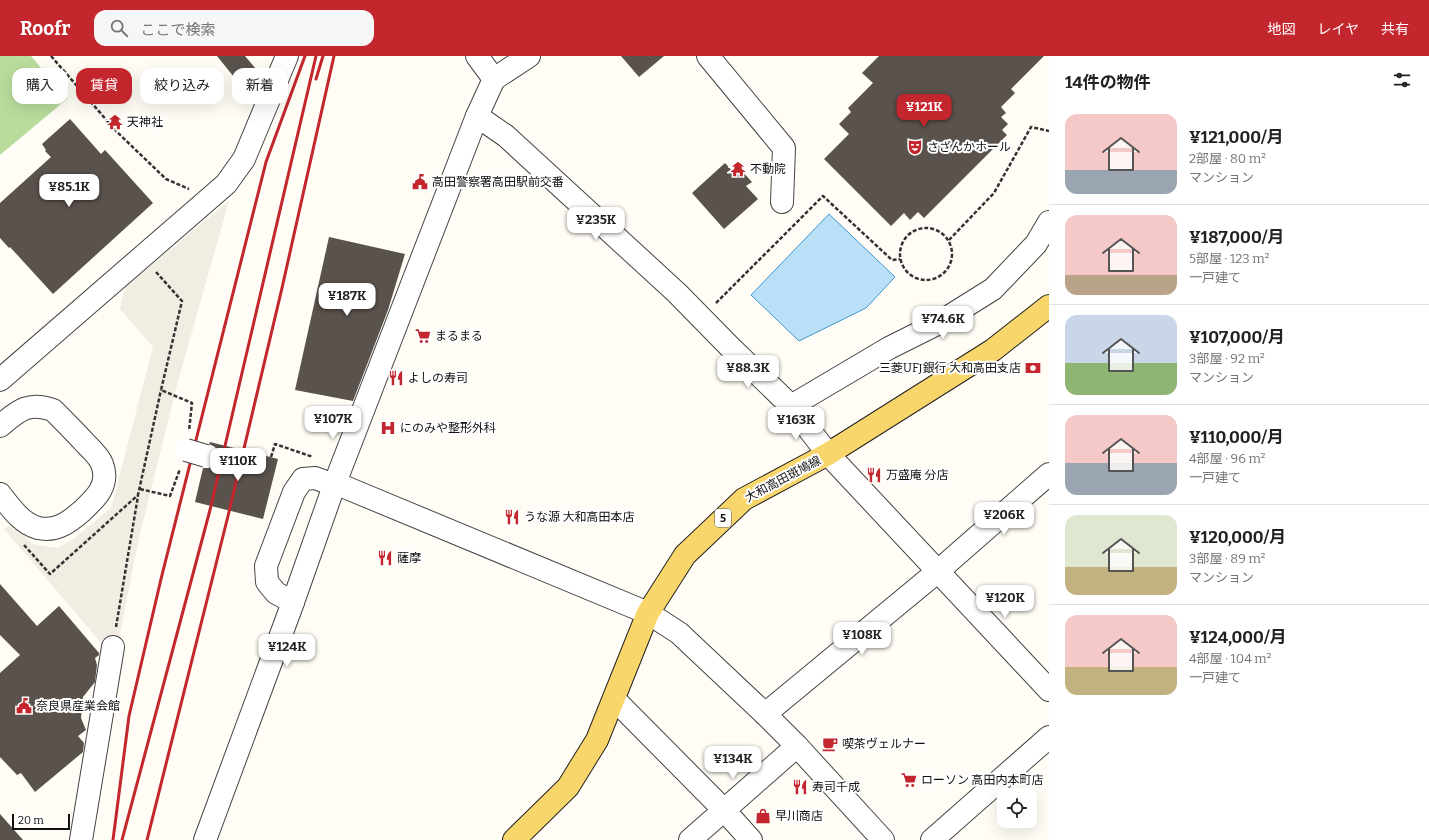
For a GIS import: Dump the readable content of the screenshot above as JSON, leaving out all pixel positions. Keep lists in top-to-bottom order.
{
  "streets": {
    "main road": ["大和高田斑鳩線", "5"]
  },
  "places": {
    "temple": ["天神社", "不動院"],
    "theatre": ["さざんかホール"],
    "public building": ["高田警察署高田駅前交番", "奈良県産業会館"],
    "supermarket": ["まるまる", "ローソン 高田内本町店"],
    "bank": ["三菱UFJ銀行 大和高田支店"],
    "restaurant": [
      "よしの寿司",
      "万盛庵 分店",
      "うな源 大和高田本店",
      "薩摩",
      "寿司千成"
    ],
    "hospital": ["にのみや整形外科"],
    "cafe": ["喫茶ヴェルナー"],
    "shop": ["早川商店"]
  },
  "scale_bar": "20 m",
  "page": {
    "header": "Roofr",
    "search": "ここで検索",
    "nav": ["地図", "レイヤ", "共有"],
    "heading": "14件の物件",
    "chip": [
      "購入",
      "賃貸",
      "絞り込み",
      "新着"
    ],
    "price": [
      "¥121K",
      "¥85.1K",
      "¥235K",
      "¥187K",
      "¥74.6K",
      "¥88.3K",
      "¥107K",
      "¥163K",
      "¥110K",
      "¥206K",
      "¥120K",
      "¥108K",
      "¥124K",
      "¥134K"
    ],
    "list": [
      {
        "name": "¥121,000/月",
        "note": "2部屋 · 80 m² · マンション"
      },
      {
        "name": "¥187,000/月",
        "note": "5部屋 · 123 m² · 一戸建て"
      },
      {
        "name": "¥107,000/月",
        "note": "3部屋 · 92 m² · マンション"
      },
      {
        "name": "¥110,000/月",
        "note": "4部屋 · 96 m² · 一戸建て"
      },
      {
        "name": "¥120,000/月",
        "note": "3部屋 · 89 m² · マンション"
      },
      {
        "name": "¥124,000/月",
        "note": "4部屋 · 104 m² · 一戸建て"
      }
    ],
    "scale": "20 m"
  }
}
